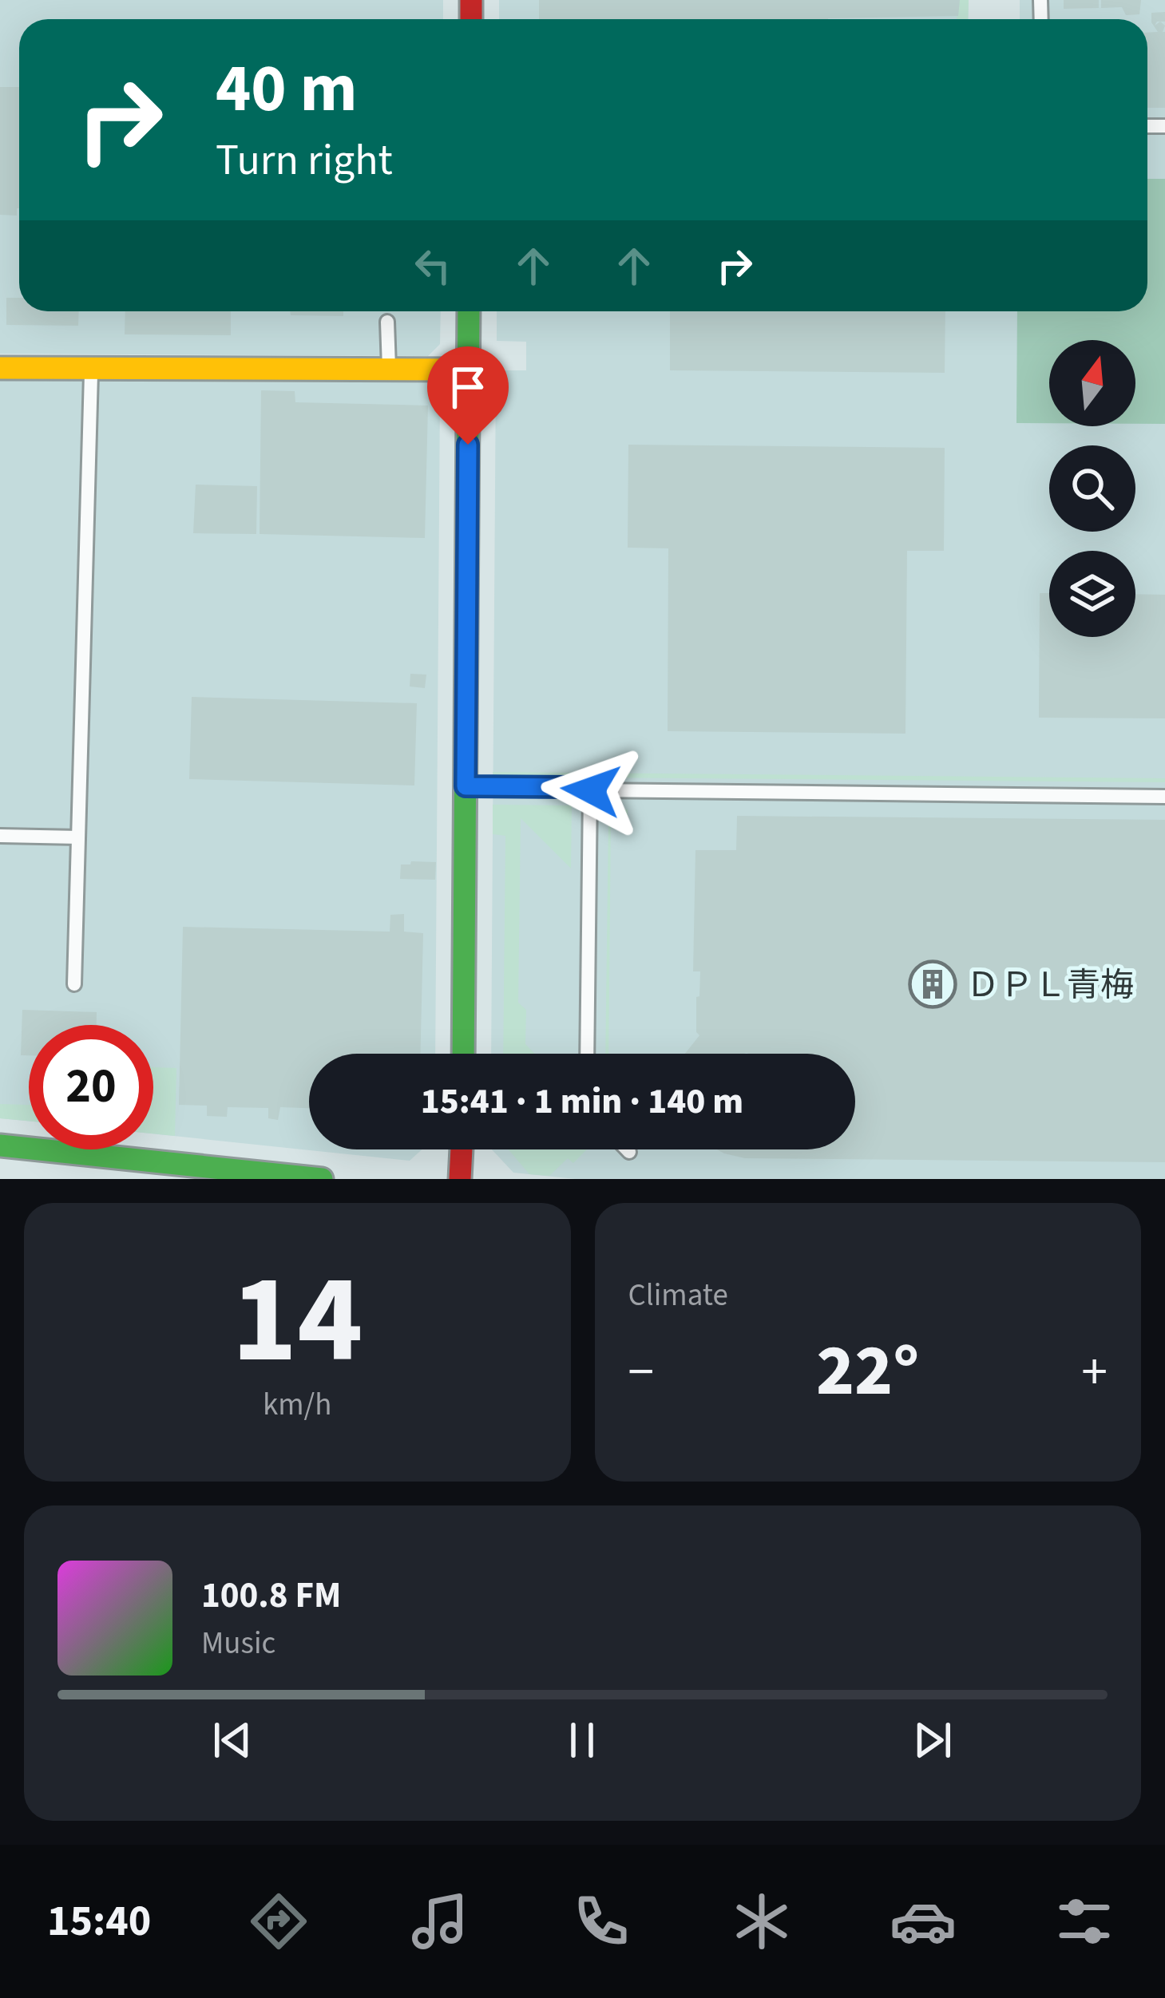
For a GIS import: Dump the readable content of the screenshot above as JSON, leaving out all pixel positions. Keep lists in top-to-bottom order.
{
  "places": {
    "building": ["ＤＰＬ青梅"]
  },
  "north": "top",
  "page": {
    "turn": ["40 m", "Turn right"],
    "limit": "20",
    "trip": "15:41 · 1 min · 140 m",
    "tile": [
      ["14", "km/h"],
      "Climate"
    ],
    "heat": ["−", "22°", "+"],
    "song": ["100.8 FM", "Music"],
    "tabs": "15:40"
  }
}
